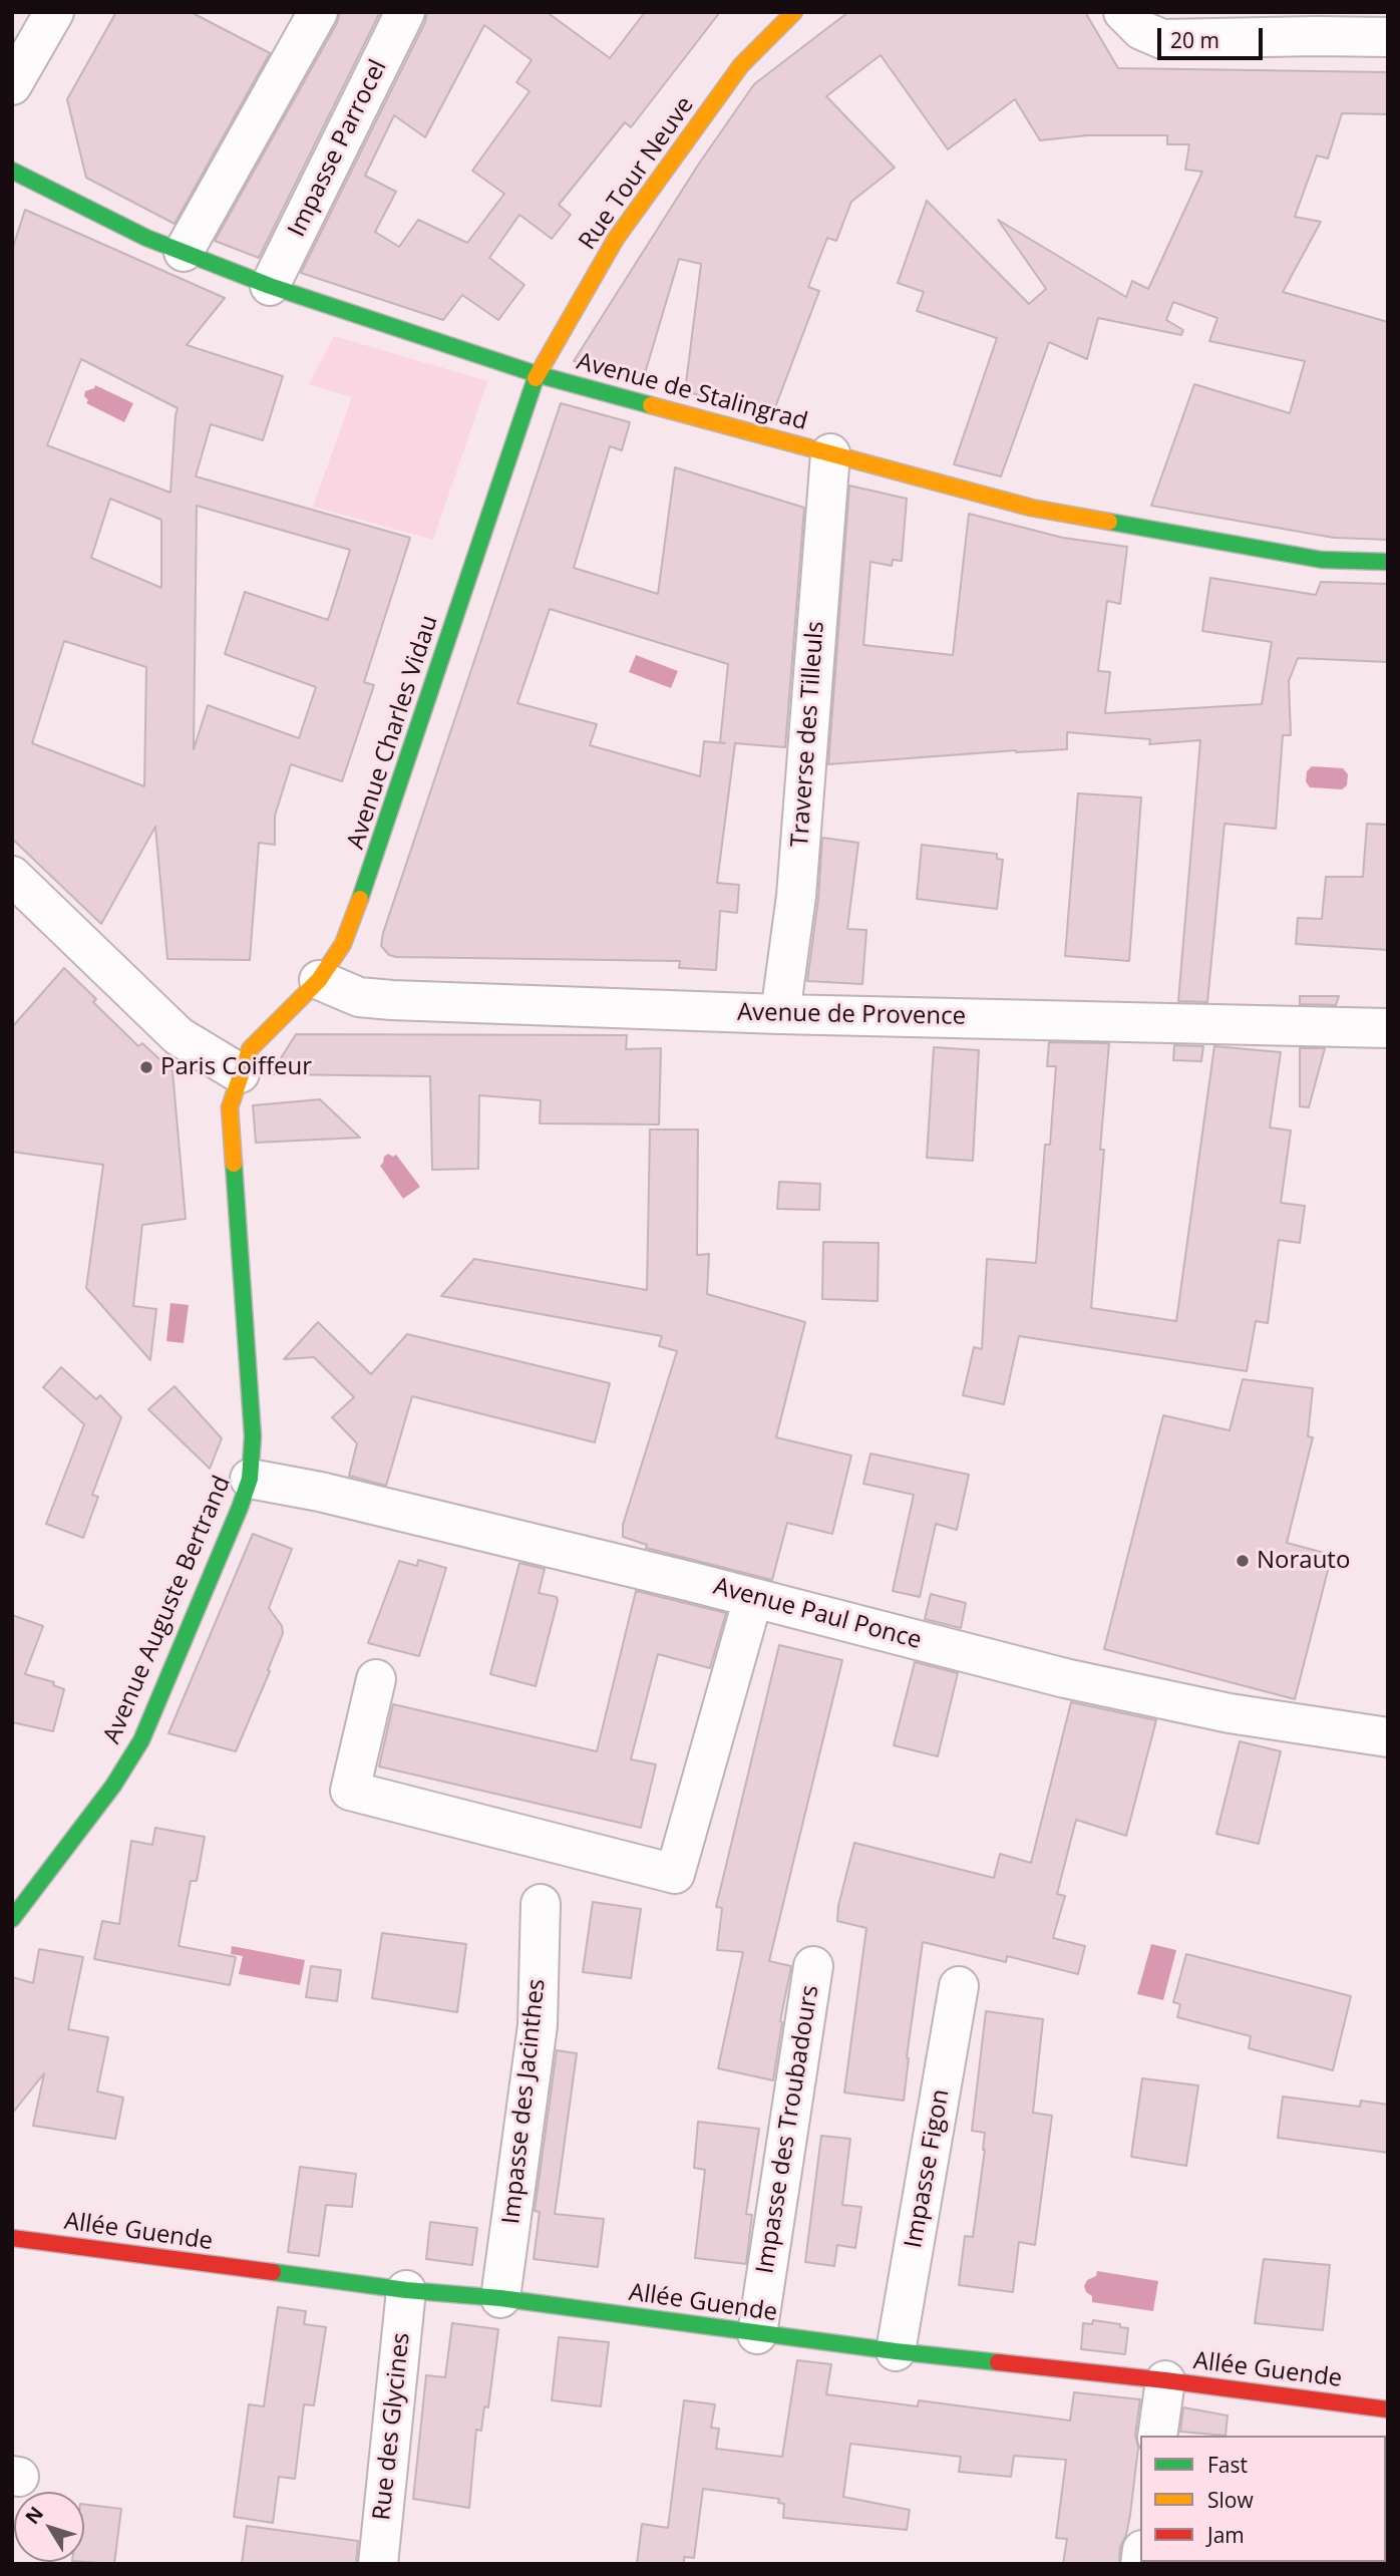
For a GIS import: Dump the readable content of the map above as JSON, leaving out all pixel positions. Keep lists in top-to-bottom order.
{
  "streets": {
    "street": [
      "Impasse Parrocel",
      "Rue Tour Neuve",
      "Avenue de Stalingrad",
      "Avenue Charles Vidau",
      "Traverse des Tilleuls",
      "Avenue de Provence",
      "Avenue Auguste Bertrand",
      "Avenue Paul Ponce",
      "Impasse des Jacinthes",
      "Impasse des Troubadours",
      "Impasse Figon",
      "Allée Guende",
      "Rue des Glycines"
    ]
  },
  "crossings": [
    ["Impasse Parrocel", "Avenue de Stalingrad"],
    ["Rue Tour Neuve", "Avenue de Stalingrad"],
    ["Rue Tour Neuve", "Avenue Charles Vidau"],
    ["Avenue de Stalingrad", "Avenue Charles Vidau"],
    ["Avenue de Stalingrad", "Traverse des Tilleuls"],
    ["Avenue Charles Vidau", "Avenue de Provence"],
    ["Avenue Charles Vidau", "Avenue Auguste Bertrand"],
    ["Traverse des Tilleuls", "Avenue de Provence"],
    ["Avenue Auguste Bertrand", "Avenue Paul Ponce"],
    ["Impasse des Jacinthes", "Allée Guende"],
    ["Impasse des Troubadours", "Allée Guende"],
    ["Impasse Figon", "Allée Guende"],
    ["Allée Guende", "Rue des Glycines"]
  ],
  "places": ["Paris Coiffeur", "Norauto"],
  "legend": ["Fast", "Slow", "Jam"],
  "scale_bar": "20 m",
  "north": "top left"
}
